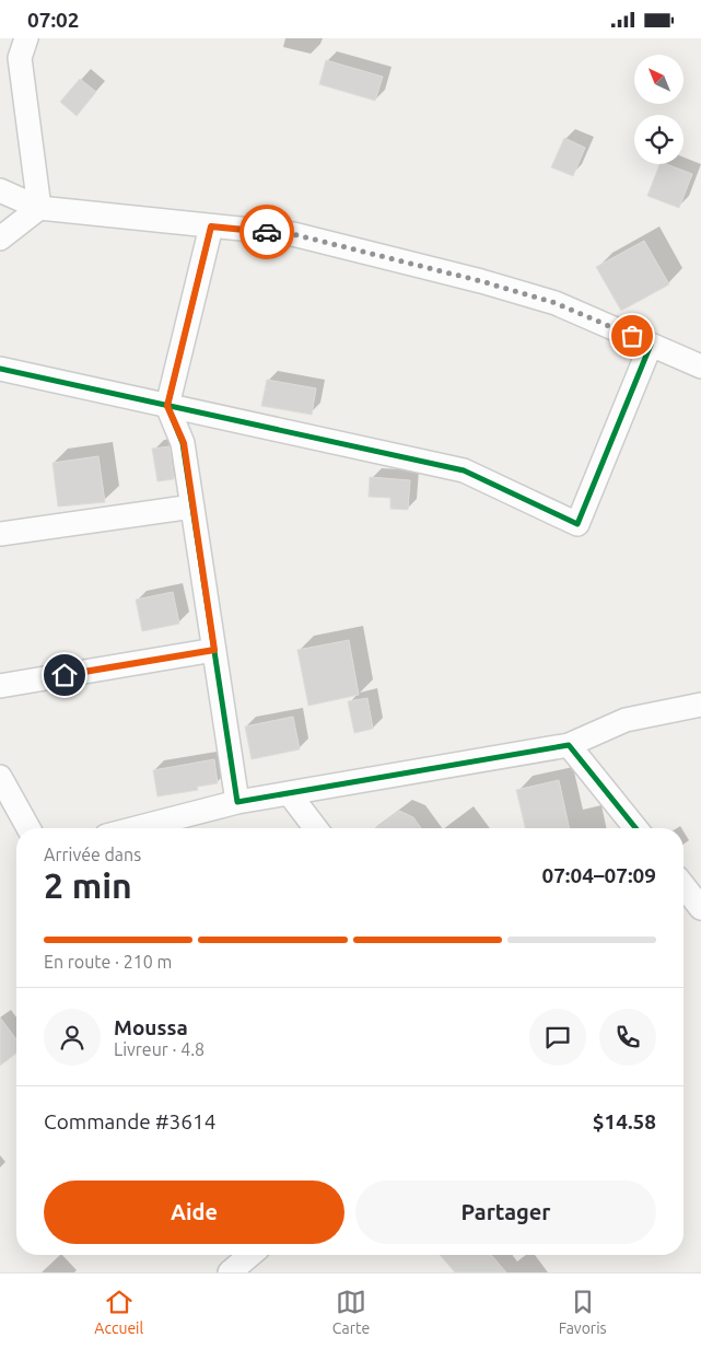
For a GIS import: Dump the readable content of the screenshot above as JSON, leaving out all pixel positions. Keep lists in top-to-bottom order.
{
  "north": "top left",
  "page": {
    "status": "07:02",
    "heading": ["2 min", "Arrivée dans", "07:04–07:09"],
    "panel": [
      "Moussa",
      "Livreur · 4.8",
      "Commande #3614",
      "$14.58"
    ],
    "bar": "En route · 210 m",
    "buttons": ["Aide", "Partager"],
    "tabs": ["Accueil", "Carte", "Favoris"]
  }
}
